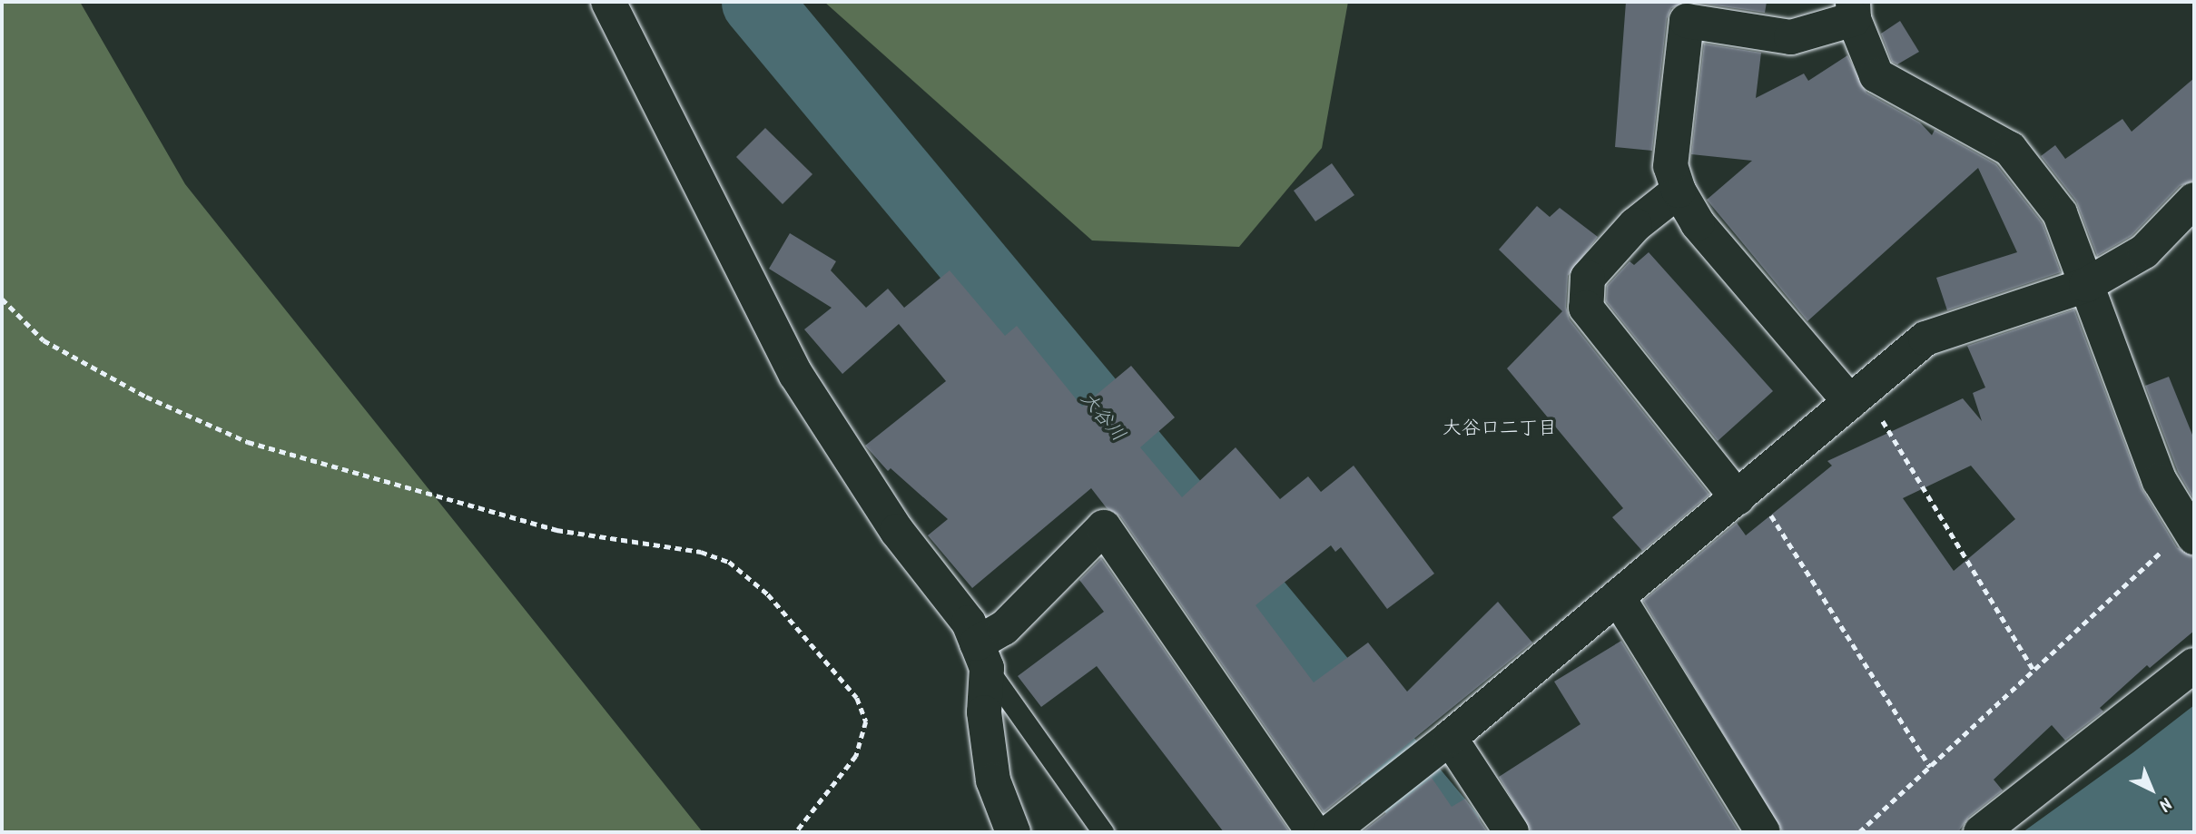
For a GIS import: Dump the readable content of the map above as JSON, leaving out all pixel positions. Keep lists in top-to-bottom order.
{
  "districts": ["大谷口二丁目"],
  "water": ["大谷川"],
  "north": "bottom right"
}
